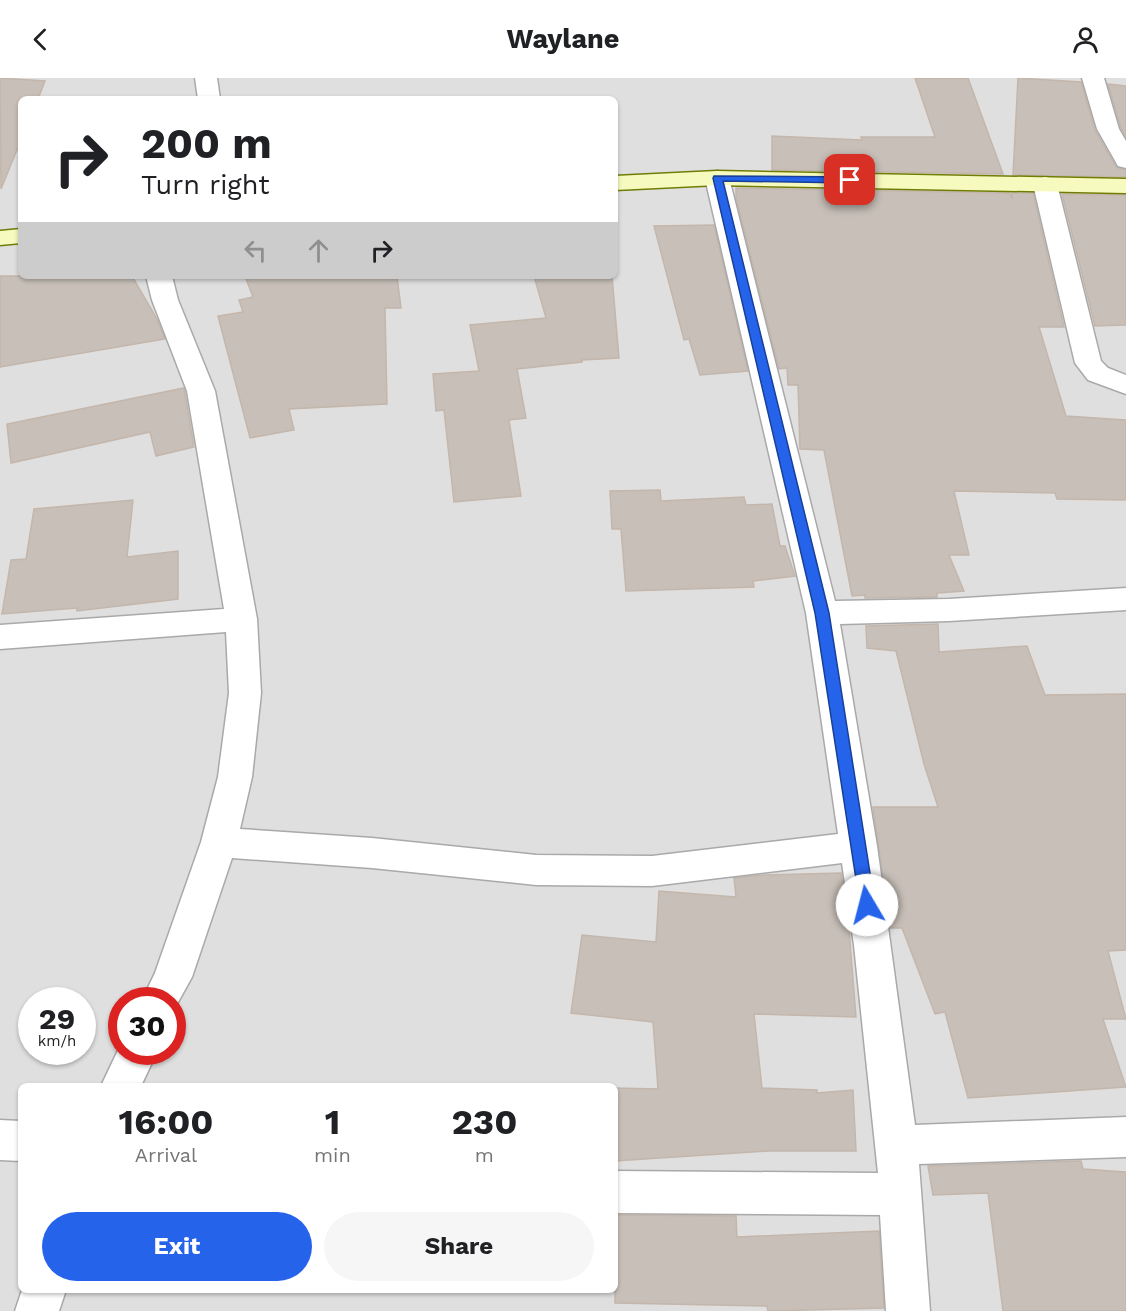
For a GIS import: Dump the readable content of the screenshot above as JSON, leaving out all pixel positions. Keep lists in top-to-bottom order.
{
  "page": {
    "header": "Waylane",
    "turn": ["200 m", "Turn right"],
    "speed": "29 km/h",
    "limit": "30",
    "eta": [
      "16:00",
      "Arrival",
      "1",
      "min",
      "230",
      "m"
    ],
    "buttons": ["Exit", "Share"]
  }
}
